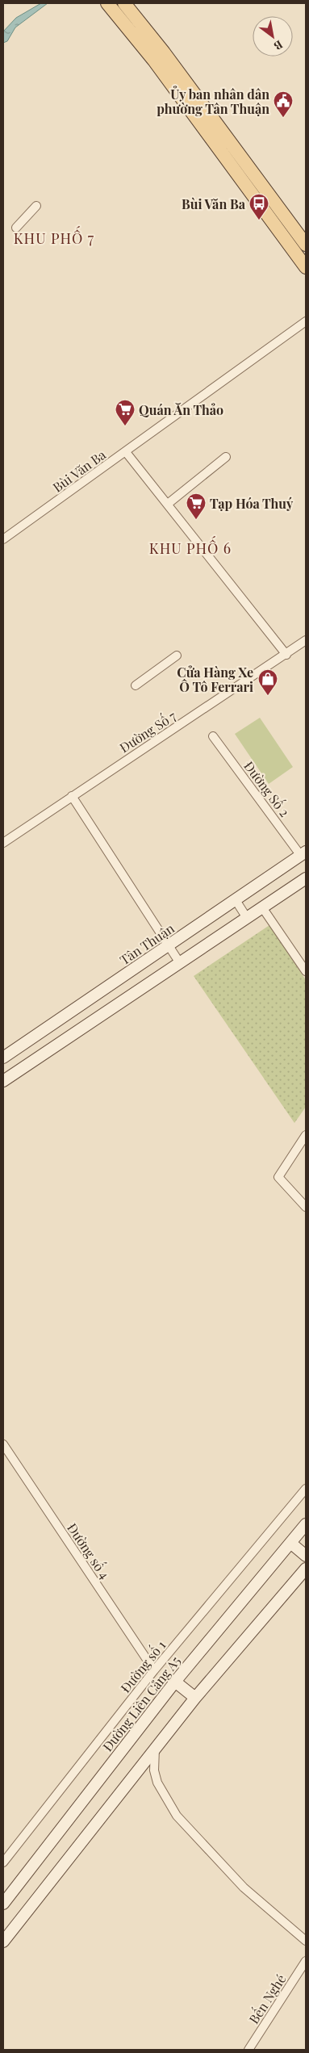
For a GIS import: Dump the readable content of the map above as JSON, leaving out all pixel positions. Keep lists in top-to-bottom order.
{
  "streets": {
    "street": [
      "Bùi Văn Ba",
      "Đường Số 7",
      "Đường Số 2",
      "Tân Thuận",
      "Đường số 4",
      "Đường số 1",
      "Đường Liên Cảng A5",
      "Bến Nghé"
    ]
  },
  "crossings": [
    ["Đường Số 2", "Tân Thuận"],
    ["Đường số 4", "Đường số 1"]
  ],
  "districts": ["KHU PHỐ 7", "KHU PHỐ 6"],
  "places": {
    "public building": ["Ủy ban nhân dân phường Tân Thuận"],
    "bus stop": ["Bùi Văn Ba"],
    "supermarket": ["Quán Ăn Thảo", "Tạp Hóa Thuý"],
    "shop": ["Cửa Hàng Xe Ô Tô Ferrari"]
  },
  "north": "bottom right"
}
